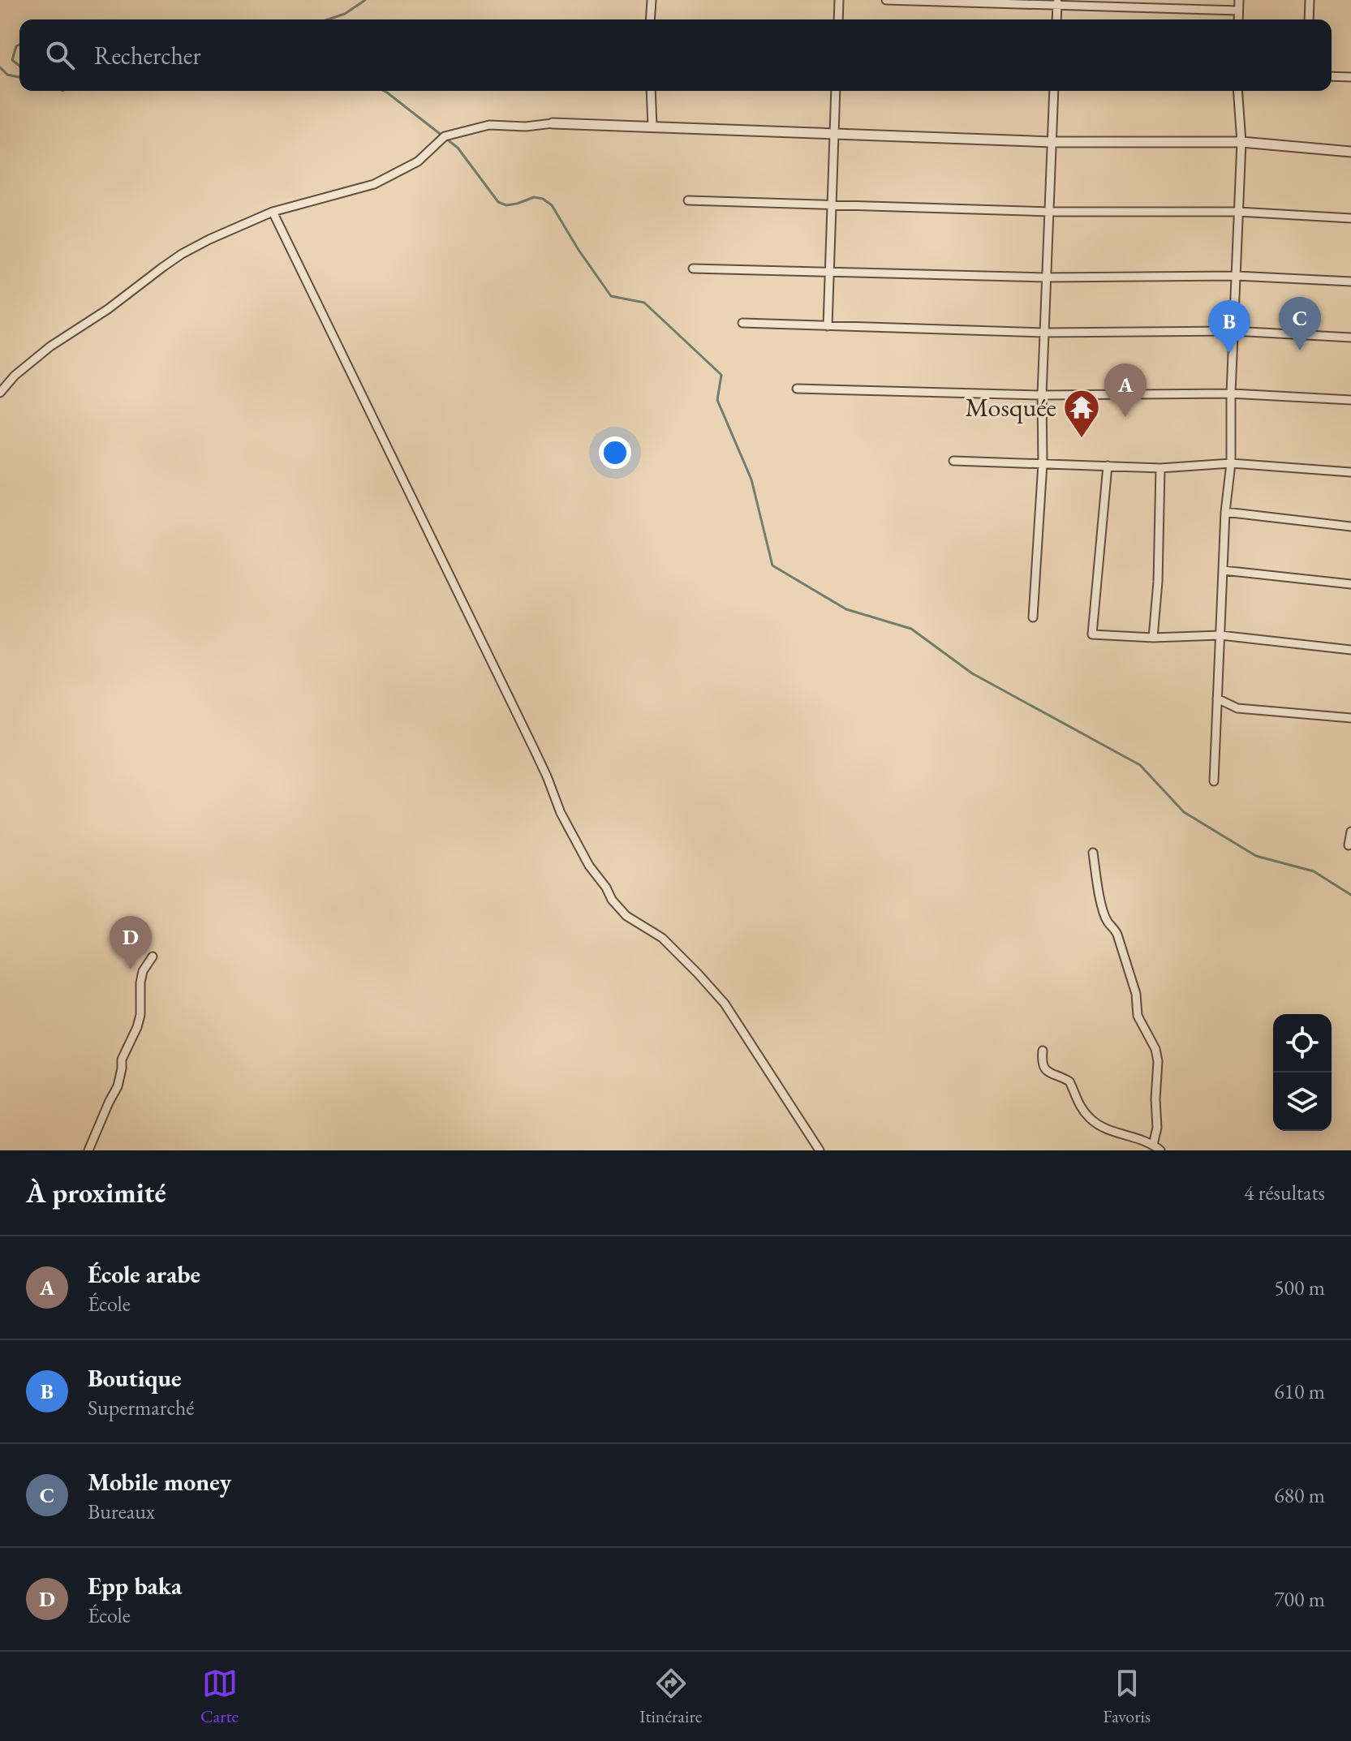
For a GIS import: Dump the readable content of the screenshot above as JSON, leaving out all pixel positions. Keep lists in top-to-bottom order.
{
  "places": {
    "temple": ["Mosquée"]
  },
  "page": {
    "search": "Rechercher",
    "pins": [
      "C",
      "B",
      "A",
      "D"
    ],
    "heading": ["À proximité", "4 résultats"],
    "list": [
      {
        "mark": "A",
        "name": "École arabe",
        "note": "École",
        "value": "500 m"
      },
      {
        "mark": "B",
        "name": "Boutique",
        "note": "Supermarché",
        "value": "610 m"
      },
      {
        "mark": "C",
        "name": "Mobile money",
        "note": "Bureaux",
        "value": "680 m"
      },
      {
        "mark": "D",
        "name": "Epp baka",
        "note": "École",
        "value": "700 m"
      }
    ],
    "nav": ["Carte", "Itinéraire", "Favoris"]
  }
}
